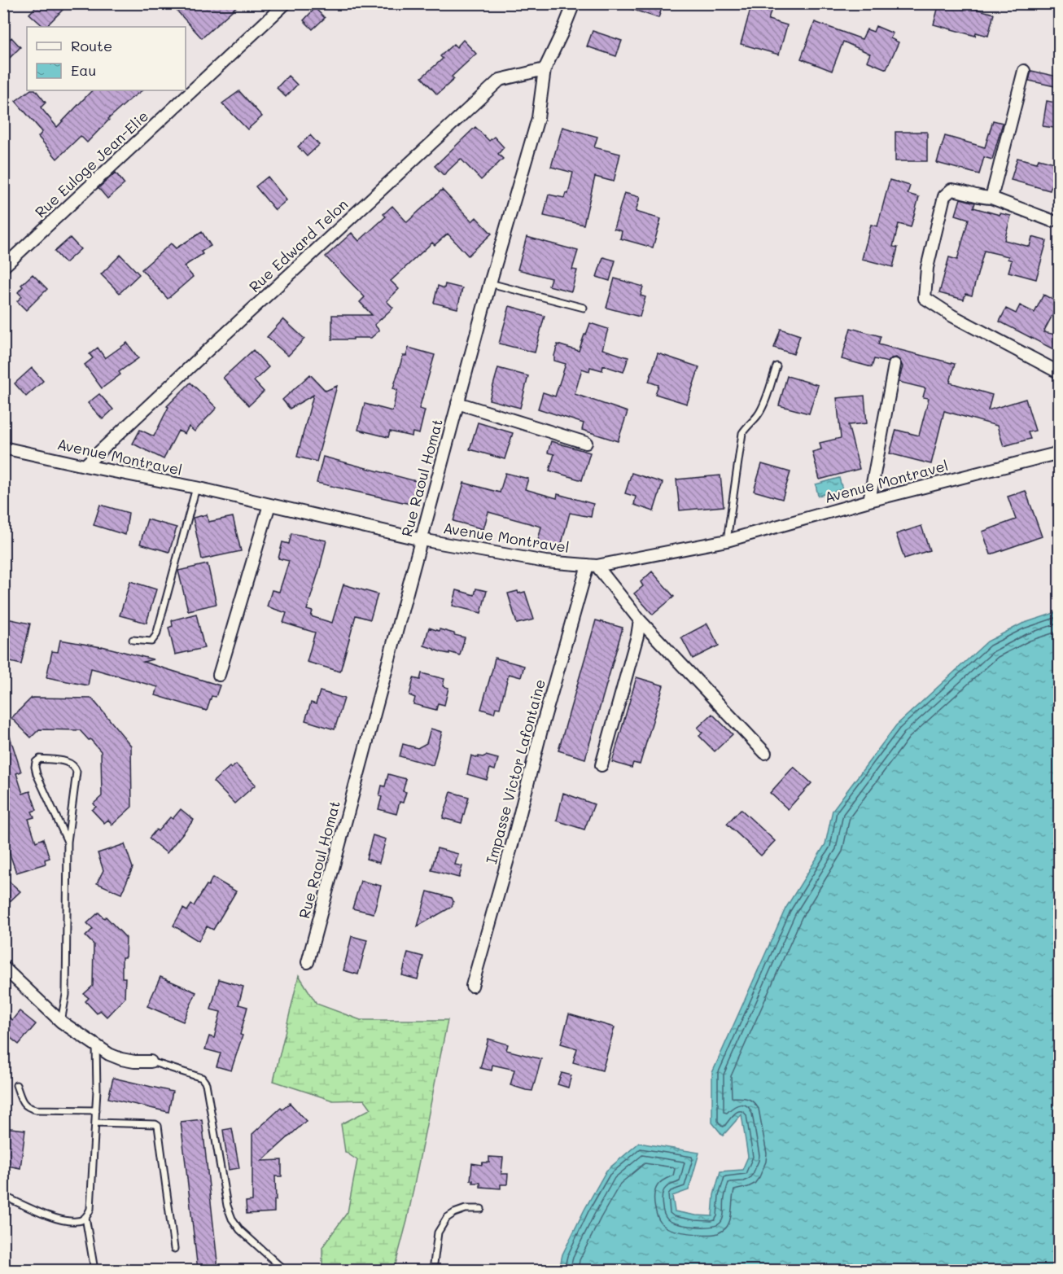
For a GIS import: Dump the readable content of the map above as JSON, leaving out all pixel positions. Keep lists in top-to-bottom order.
{
  "streets": {
    "street": [
      "Rue Euloge Jean-Elie",
      "Rue Edward Telon",
      "Avenue Montravel",
      "Rue Raoul Homat",
      "Impasse Victor Lafontaine"
    ]
  },
  "crossings": [
    ["Rue Edward Telon", "Avenue Montravel"],
    ["Rue Edward Telon", "Rue Raoul Homat"],
    ["Avenue Montravel", "Rue Raoul Homat"],
    ["Avenue Montravel", "Impasse Victor Lafontaine"]
  ],
  "legend": ["Route", "Eau"]
}
